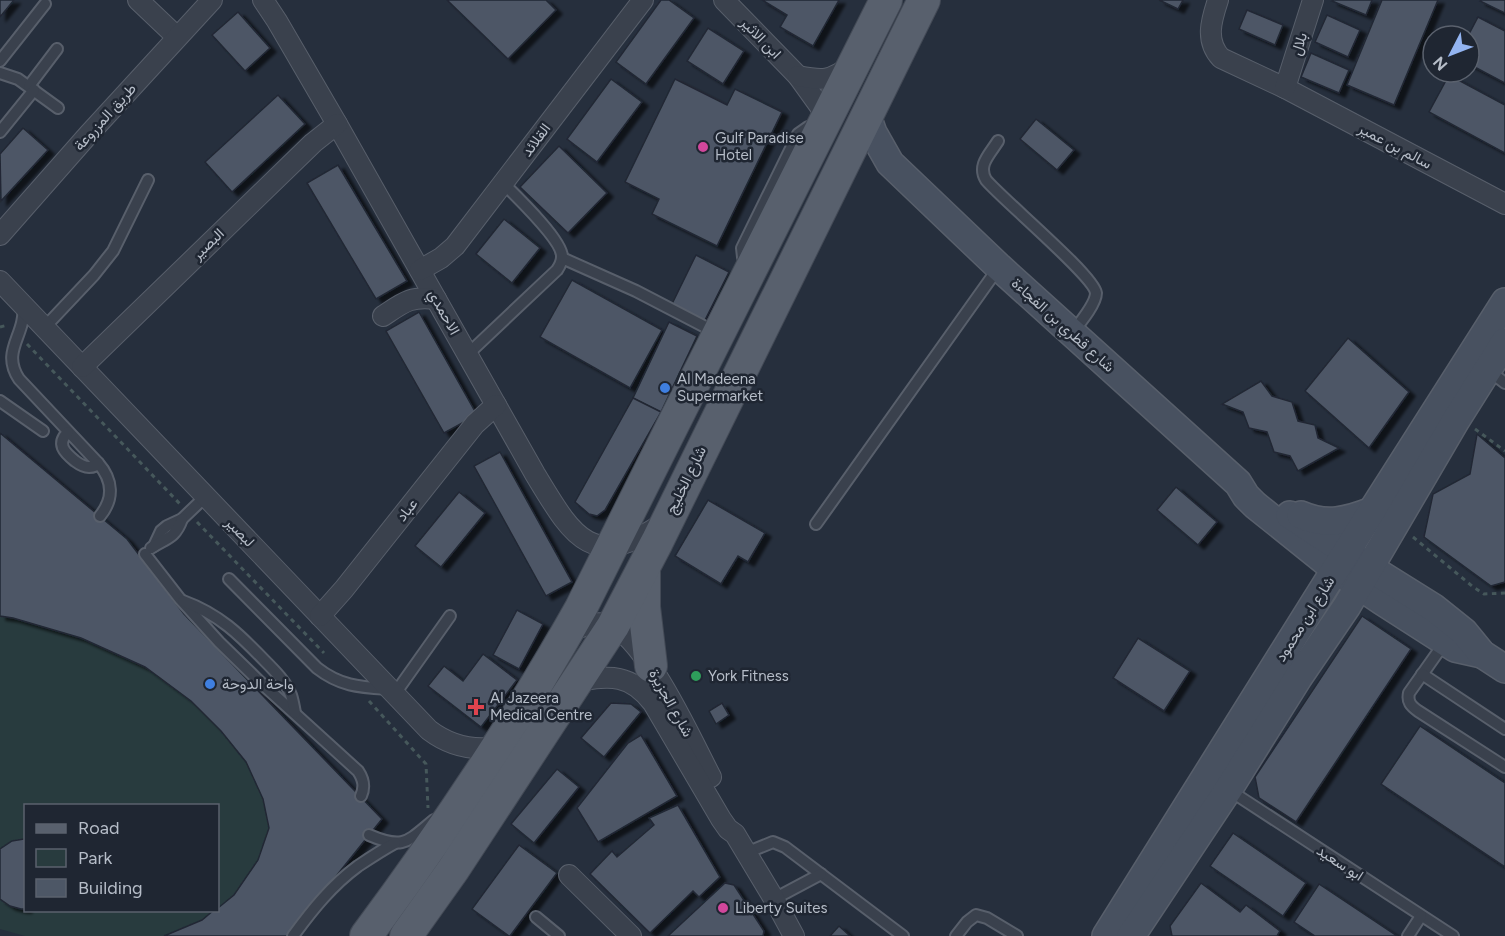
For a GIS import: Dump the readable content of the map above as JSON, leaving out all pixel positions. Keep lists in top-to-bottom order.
{
  "streets": {
    "main road": ["شارع الخليج"],
    "street": [
      "ابن الاثير",
      "بلال",
      "طريق المزروعة",
      "القلائد",
      "سالم بن عمير",
      "البصير",
      "الاحمدي",
      "شارع قطري بن الفجاءة",
      "عباد",
      "لبصير",
      "شارع ابن محمود",
      "شارع الجزيرة"
    ],
    "lane": ["ابو سعيد"]
  },
  "crossings": [
    ["بلال", "سالم بن عمير"],
    ["القلائد", "الاحمدي"],
    ["البصير", "الاحمدي"],
    ["البصير", "لبصير"],
    ["الاحمدي", "عباد"],
    ["شارع قطري بن الفجاءة", "شارع الخليج"],
    ["شارع قطري بن الفجاءة", "شارع ابن محمود"],
    ["شارع الخليج", "شارع الجزيرة"],
    ["عباد", "لبصير"],
    ["شارع ابن محمود", "ابو سعيد"]
  ],
  "places": {
    "other": [
      "Gulf Paradise Hotel",
      "Al Madeena Supermarket",
      "York Fitness",
      "واحة الدوحة",
      "Liberty Suites"
    ],
    "health": ["Al Jazeera Medical Centre"]
  },
  "legend": ["Road", "Park", "Building"],
  "north": "bottom left"
}
